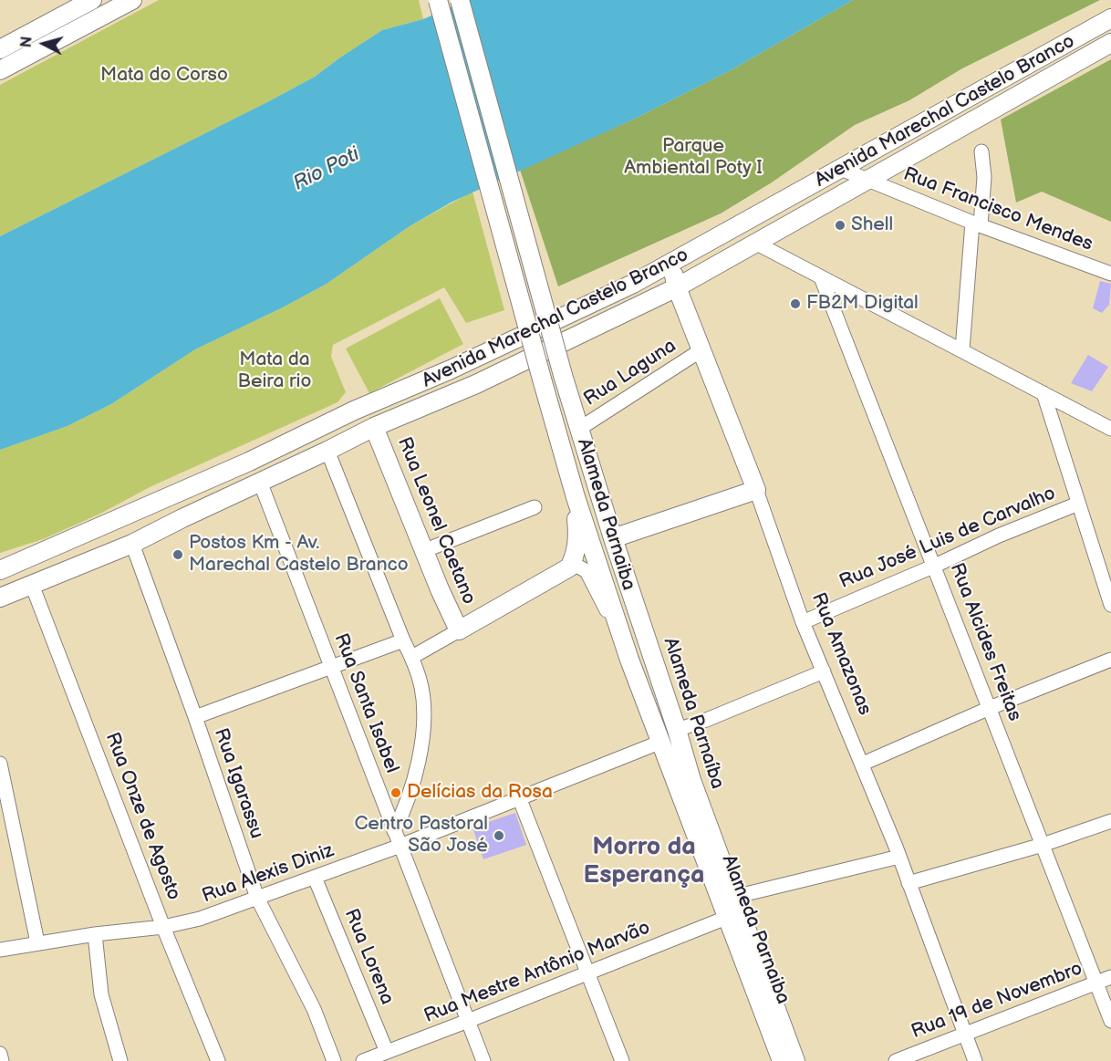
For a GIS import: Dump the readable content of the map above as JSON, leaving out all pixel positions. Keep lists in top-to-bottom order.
{
  "streets": {
    "main road": [
      "Avenida Marechal Castelo Branco",
      "Alameda Parnaiba",
      "Rua Leonel Caetano",
      "Rua Amazonas",
      "Alameda Parnaíba"
    ],
    "street": [
      "Rua Francisco Mendes",
      "Rua Laguna",
      "Rua José Luis de Carvalho",
      "Rua Alcides Freitas",
      "Rua Santa Isabel",
      "Rua Igarassu",
      "Rua Onze de Agosto",
      "Rua Alexis Diniz",
      "Rua Lorena",
      "Rua Mestre Antônio Marvão",
      "Rua 19 de Novembro"
    ]
  },
  "crossings": [
    ["Avenida Marechal Castelo Branco", "Rua Francisco Mendes"],
    ["Avenida Marechal Castelo Branco", "Rua Leonel Caetano"],
    ["Avenida Marechal Castelo Branco", "Rua Amazonas"],
    ["Avenida Marechal Castelo Branco", "Rua Santa Isabel"],
    ["Avenida Marechal Castelo Branco", "Rua Igarassu"],
    ["Avenida Marechal Castelo Branco", "Rua Onze de Agosto"],
    ["Rua Laguna", "Rua Amazonas"],
    ["Rua Laguna", "Alameda Parnaíba"],
    ["Alameda Parnaiba", "Rua Alexis Diniz"],
    ["Alameda Parnaiba", "Rua Mestre Antônio Marvão"],
    ["Rua José Luis de Carvalho", "Rua Alcides Freitas"],
    ["Rua José Luis de Carvalho", "Rua Amazonas"],
    ["Rua Alcides Freitas", "Rua 19 de Novembro"],
    ["Rua Amazonas", "Rua 19 de Novembro"],
    ["Rua Santa Isabel", "Rua Alexis Diniz"],
    ["Rua Santa Isabel", "Rua Mestre Antônio Marvão"],
    ["Rua Igarassu", "Rua Alexis Diniz"],
    ["Rua Onze de Agosto", "Rua Alexis Diniz"],
    ["Rua Alexis Diniz", "Rua Lorena"],
    ["Rua Lorena", "Rua Mestre Antônio Marvão"]
  ],
  "districts": ["Morro da Esperança"],
  "water": ["Rio Poti"],
  "parks": ["Mata do Corso", "Parque Ambiental Poty I", "Mata da Beira rio"],
  "places": [
    "Shell",
    "FB2M Digital",
    "Postos Km - Av. Marechal Castelo Branco",
    "Delícias da Rosa",
    "Centro Pastoral São José"
  ],
  "north": "left"
}
